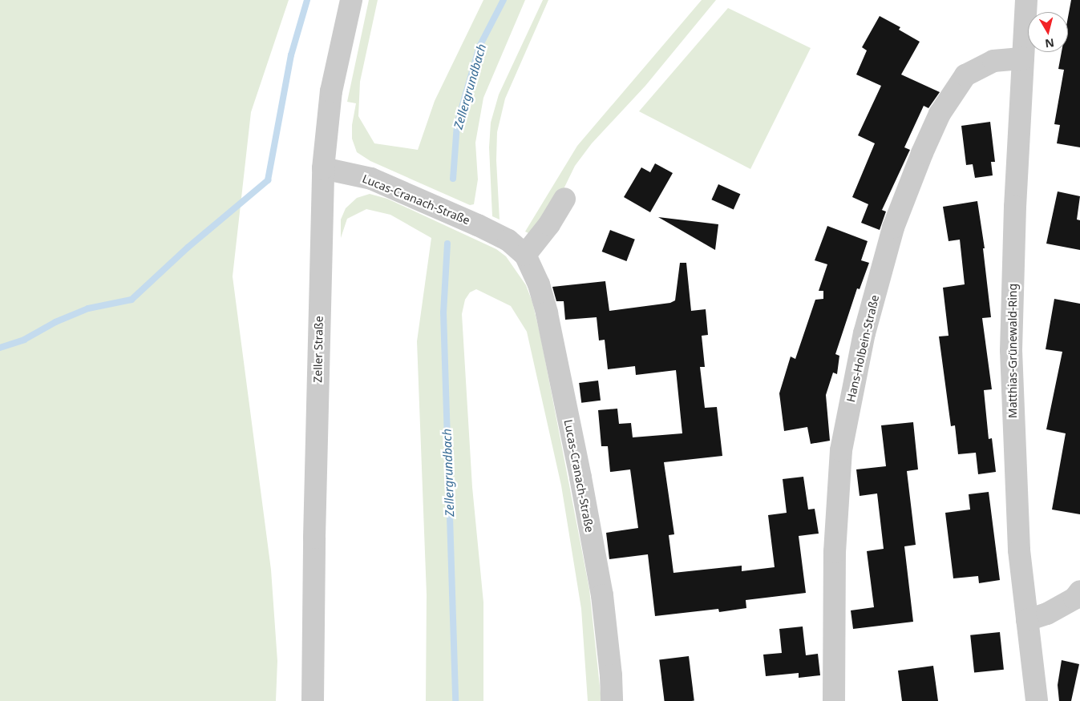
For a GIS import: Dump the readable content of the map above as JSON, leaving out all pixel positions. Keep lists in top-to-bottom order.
{
  "streets": {
    "street": [
      "Lucas-Cranach-Straße",
      "Hans-Holbein-Straße",
      "Zeller Straße",
      "Matthias-Grünewald-Ring"
    ]
  },
  "crossings": [
    ["Lucas-Cranach-Straße", "Zeller Straße"],
    ["Hans-Holbein-Straße", "Matthias-Grünewald-Ring"]
  ],
  "water": ["Zellergrundbach"],
  "north": "bottom"
}
